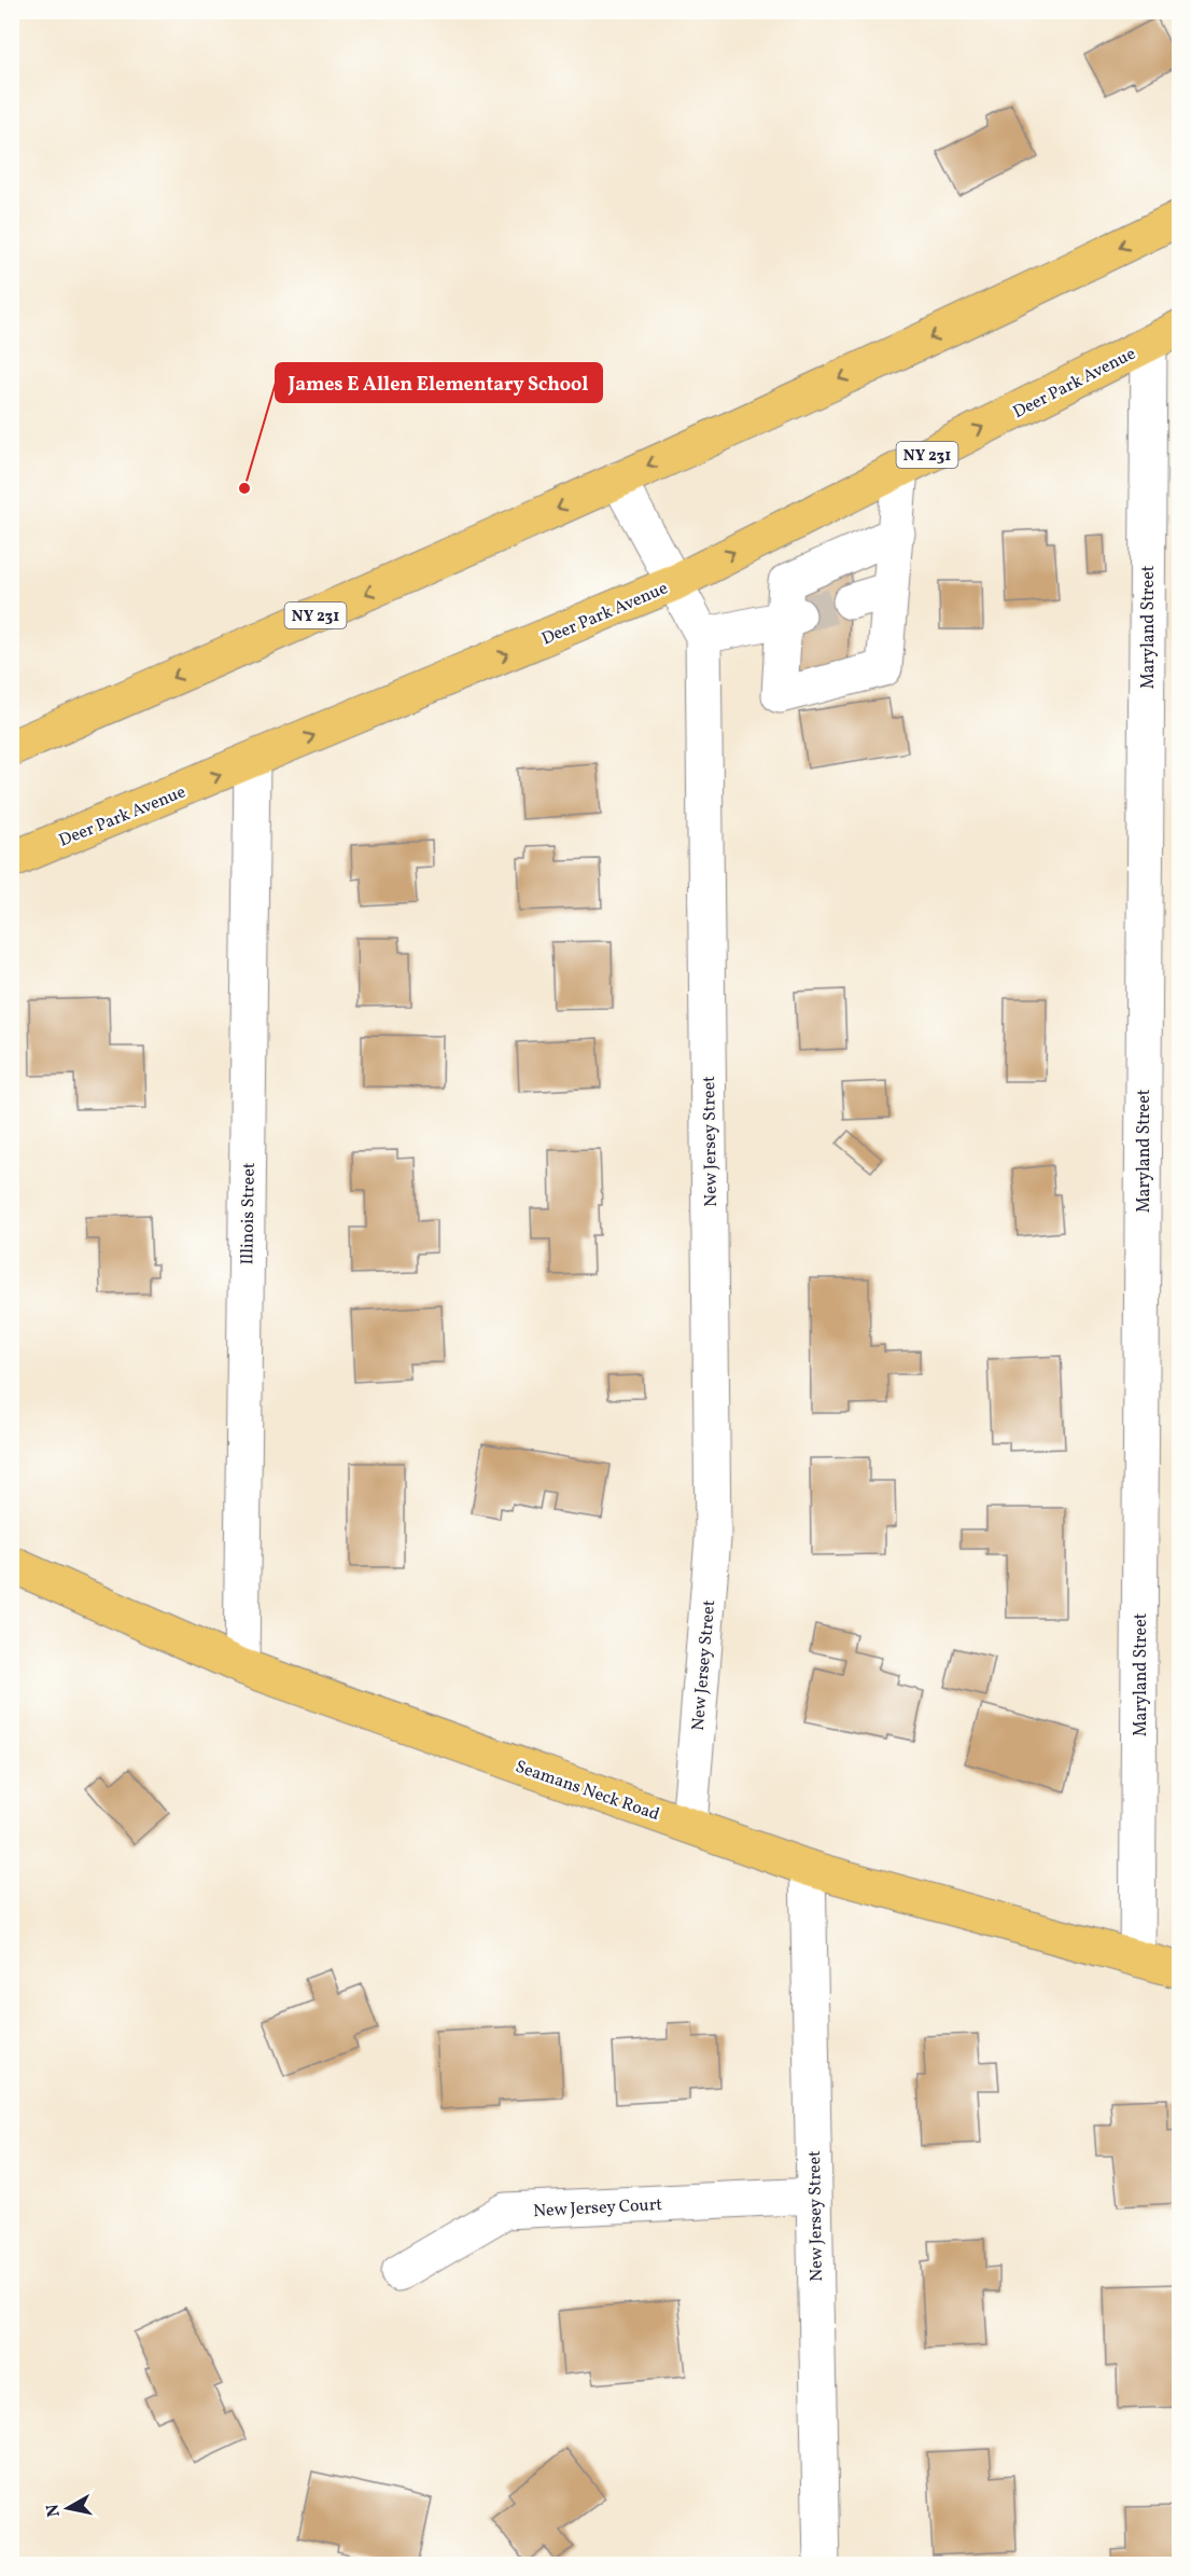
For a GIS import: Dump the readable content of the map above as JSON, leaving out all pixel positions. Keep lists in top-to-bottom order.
{
  "streets": {
    "main road": ["Deer Park Avenue", "NY 231", "Seamans Neck Road"],
    "street": [
      "Maryland Street",
      "New Jersey Street",
      "Illinois Street",
      "New Jersey Court"
    ]
  },
  "crossings": [
    ["Deer Park Avenue", "Maryland Street"],
    ["Deer Park Avenue", "New Jersey Street"],
    ["Deer Park Avenue", "Illinois Street"],
    ["NY 231", "New Jersey Street"],
    ["Maryland Street", "Seamans Neck Road"],
    ["New Jersey Street", "Seamans Neck Road"],
    ["New Jersey Street", "New Jersey Court"],
    ["Illinois Street", "Seamans Neck Road"]
  ],
  "places": ["James E Allen Elementary School"],
  "north": "left"
}
